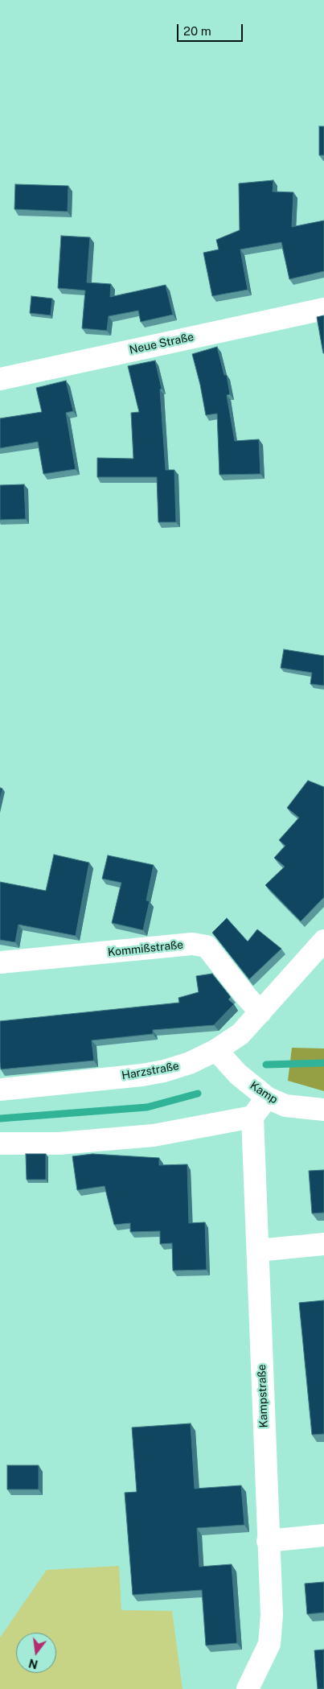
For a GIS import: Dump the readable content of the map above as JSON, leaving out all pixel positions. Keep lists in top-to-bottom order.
{
  "streets": {
    "street": [
      "Neue Straße",
      "Kommißstraße",
      "Harzstraße",
      "Kamp",
      "Kampstraße"
    ]
  },
  "crossings": [
    ["Kommißstraße", "Harzstraße"],
    ["Harzstraße", "Kamp"]
  ],
  "scale_bar": "20 m",
  "north": "bottom"
}
